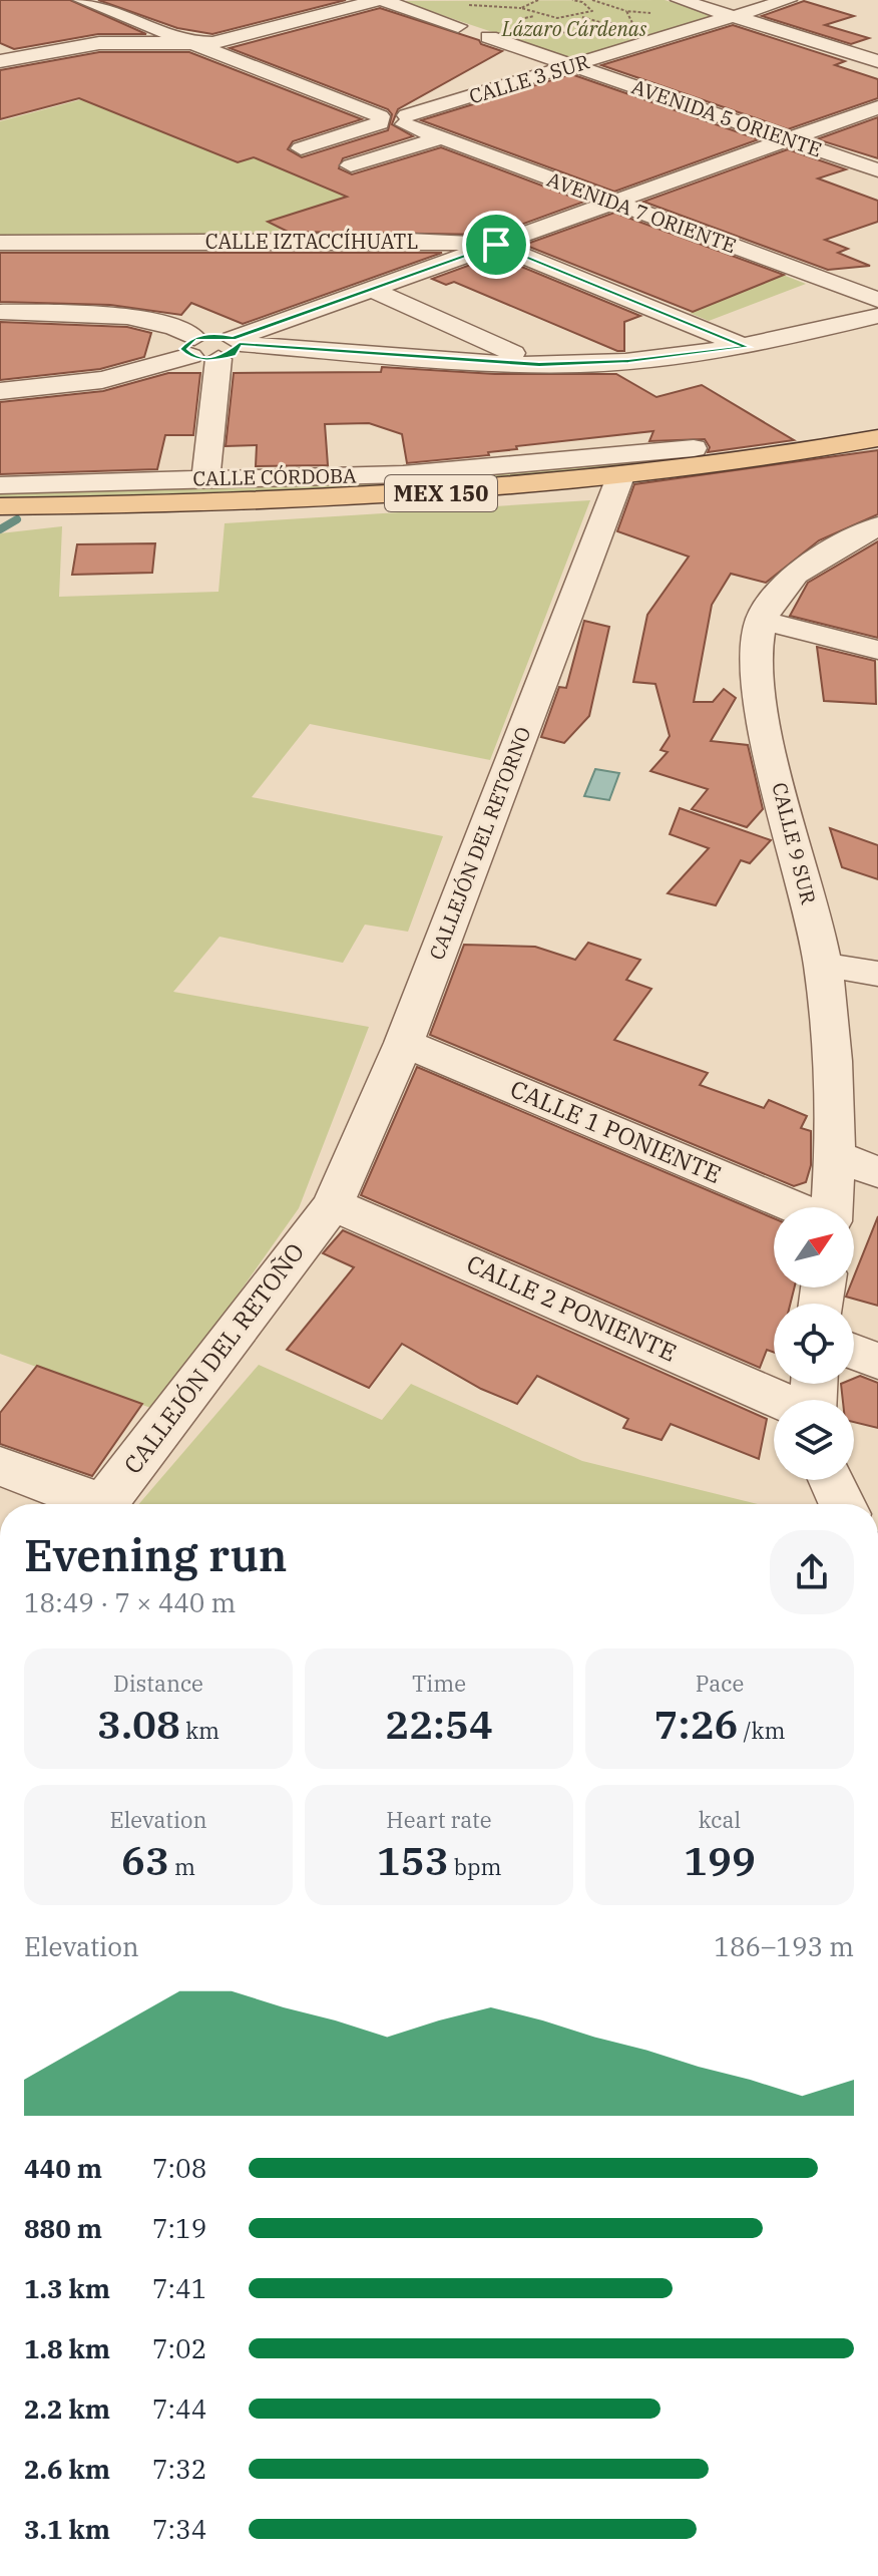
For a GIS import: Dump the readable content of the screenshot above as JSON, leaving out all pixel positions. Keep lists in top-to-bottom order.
{
  "streets": {
    "main road": ["MEX 150"],
    "street": [
      "CALLE 3 SUR",
      "AVENIDA 5 ORIENTE",
      "AVENIDA 7 ORIENTE",
      "CALLE IZTACCÍHUATL",
      "CALLE CÓRDOBA",
      "CALLEJÓN DEL RETORNO",
      "CALLE 9 SUR",
      "CALLE 1 PONIENTE",
      "CALLE 2 PONIENTE",
      "CALLEJÓN DEL RETOÑO"
    ]
  },
  "crossings": [
    ["CALLE 3 SUR", "AVENIDA 5 ORIENTE"],
    ["CALLE 3 SUR", "AVENIDA 7 ORIENTE"],
    ["MEX 150", "CALLEJÓN DEL RETORNO"],
    ["CALLEJÓN DEL RETORNO", "CALLE 1 PONIENTE"],
    ["CALLEJÓN DEL RETORNO", "CALLE 2 PONIENTE"],
    ["CALLEJÓN DEL RETORNO", "CALLEJÓN DEL RETOÑO"],
    ["CALLE 2 PONIENTE", "CALLEJÓN DEL RETOÑO"]
  ],
  "parks": ["Lázaro Cárdenas"],
  "north": "top right",
  "page": {
    "heading": ["Evening run", "18:49 · 7 × 440 m"],
    "stats": [
      ["Distance", "3.08 km"],
      ["Time", "22:54"],
      ["Pace", "7:26 /km"],
      ["Elevation", "63 m"],
      ["Heart rate", "153 bpm"],
      ["kcal", "199"]
    ],
    "chart": ["Elevation", "186–193 m"],
    "list": [
      {
        "name": "440 m",
        "note": "7:08"
      },
      {
        "name": "880 m",
        "note": "7:19"
      },
      {
        "name": "1.3 km",
        "note": "7:41"
      },
      {
        "name": "1.8 km",
        "note": "7:02"
      },
      {
        "name": "2.2 km",
        "note": "7:44"
      },
      {
        "name": "2.6 km",
        "note": "7:32"
      },
      {
        "name": "3.1 km",
        "note": "7:34"
      }
    ]
  }
}
